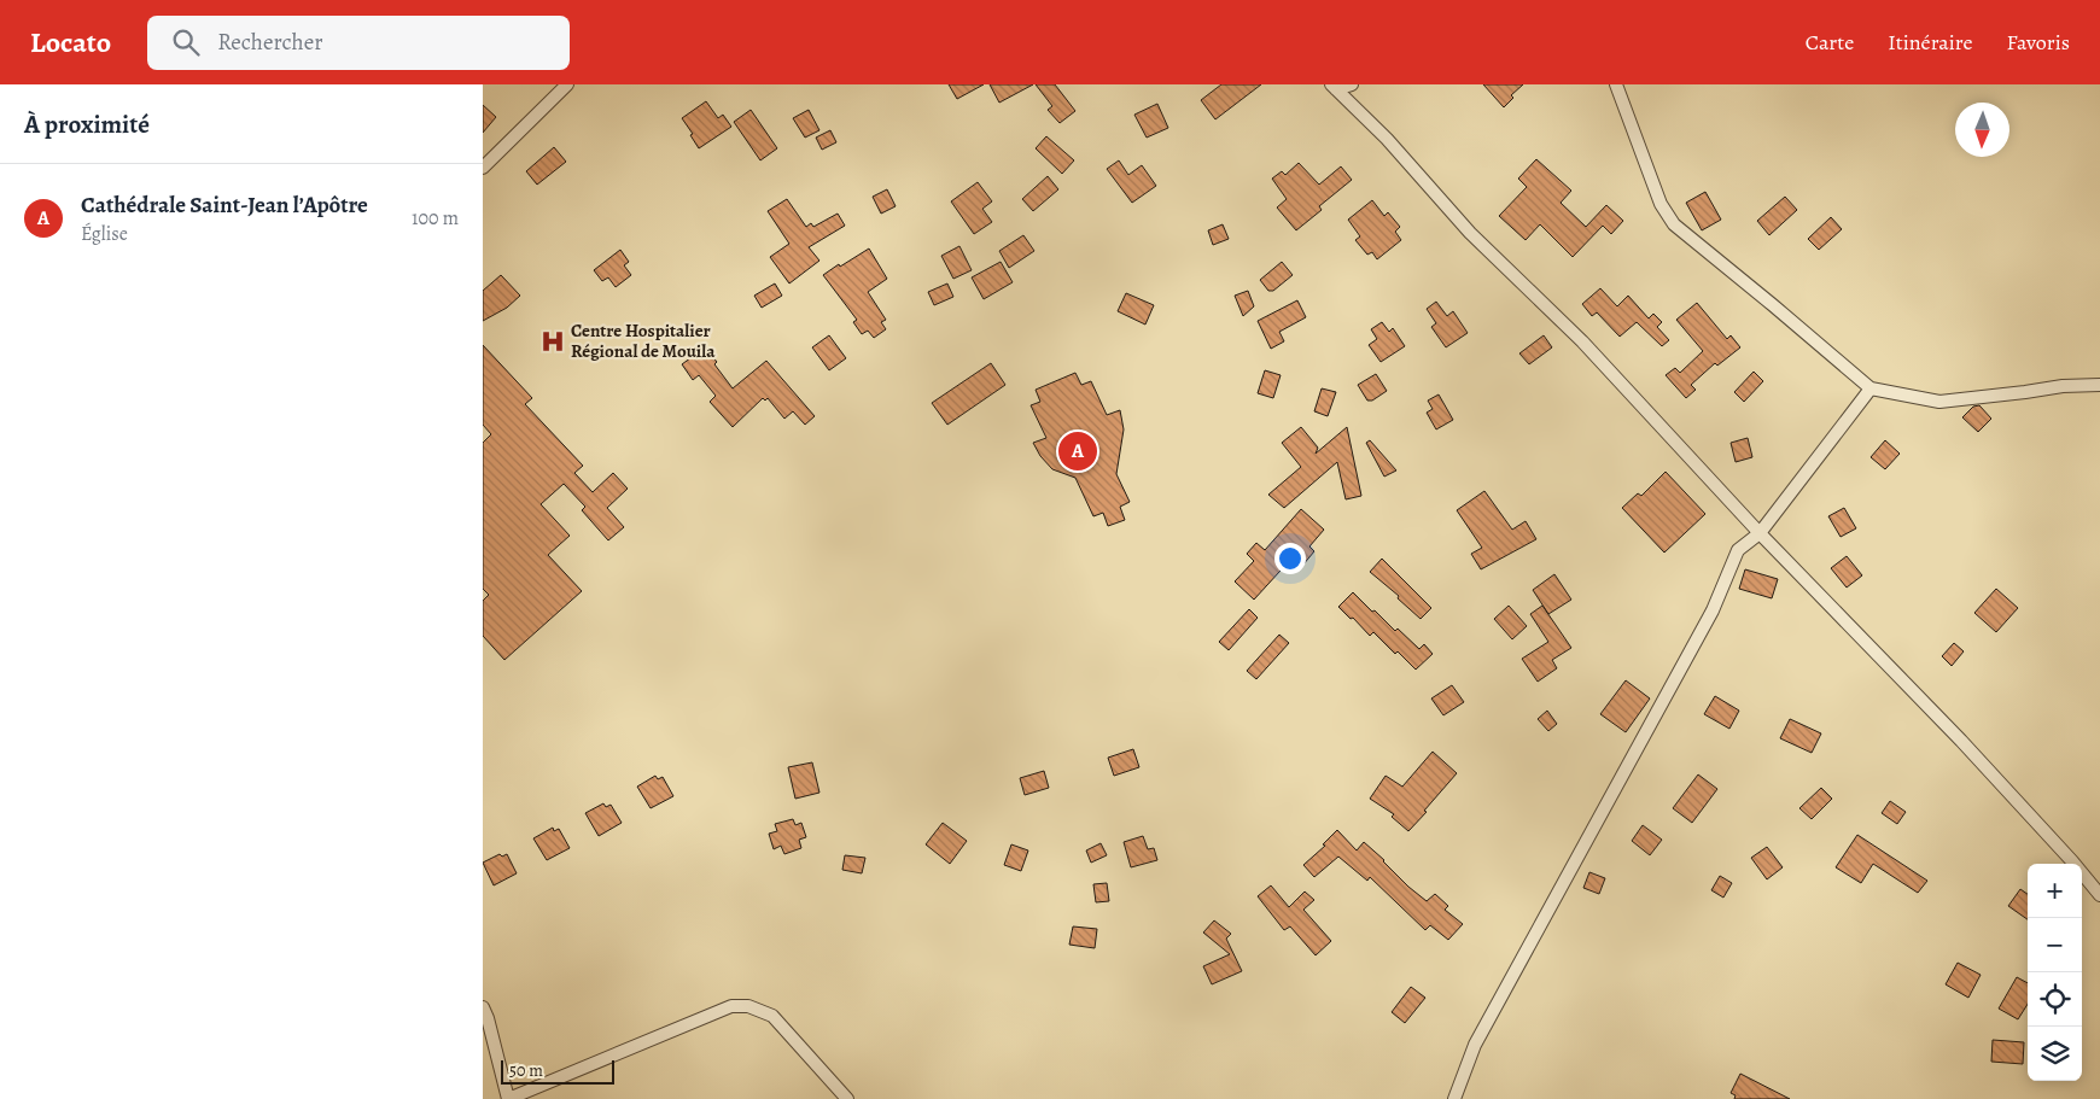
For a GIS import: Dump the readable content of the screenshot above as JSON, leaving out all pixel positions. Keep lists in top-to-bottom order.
{
  "places": {
    "hospital": ["Centre Hospitalier Régional de Mouila"]
  },
  "scale_bar": "50 m",
  "north": "bottom",
  "page": {
    "header": "Locato",
    "search": "Rechercher",
    "nav": ["Carte", "Itinéraire", "Favoris"],
    "heading": "À proximité",
    "list": [
      {
        "mark": "A",
        "name": "Cathédrale Saint-Jean l’Apôtre",
        "note": "Église",
        "value": "100 m"
      }
    ],
    "pins": "A",
    "map_buttons": ["+", "−"],
    "scale": "50 m"
  }
}
